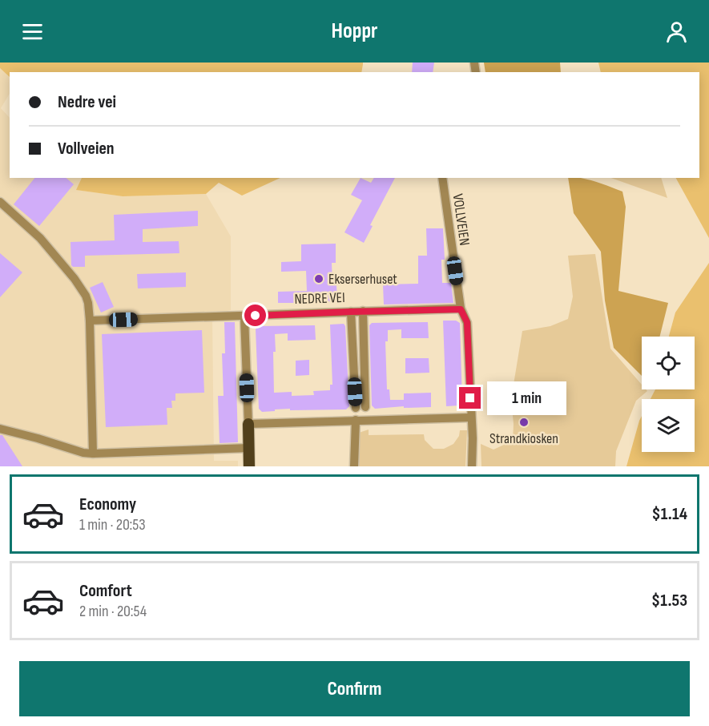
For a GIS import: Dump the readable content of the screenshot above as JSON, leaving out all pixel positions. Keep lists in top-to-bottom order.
{
  "streets": {
    "street": ["VOLLVEIEN", "NEDRE VEI"]
  },
  "crossings": [
    ["VOLLVEIEN", "NEDRE VEI"]
  ],
  "places": ["Ekserserhuset", "Strandkiosken"],
  "page": {
    "header": "Hoppr",
    "banner": ["Nedre vei", "Vollveien"],
    "bubble": "1 min",
    "list": [
      {
        "name": "Economy",
        "note": "1 min · 20:53",
        "value": "$1.14"
      },
      {
        "name": "Comfort",
        "note": "2 min · 20:54",
        "value": "$1.53"
      }
    ],
    "buttons": "Confirm"
  }
}
